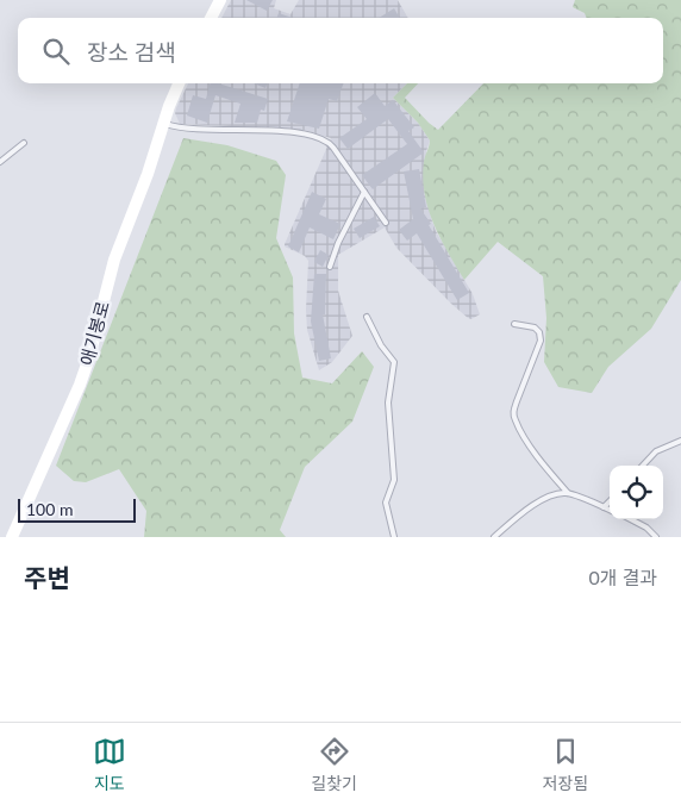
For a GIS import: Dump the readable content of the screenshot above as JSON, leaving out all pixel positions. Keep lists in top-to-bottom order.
{
  "streets": {
    "main road": ["애기봉로"]
  },
  "scale_bar": "100 m",
  "page": {
    "search": "장소 검색",
    "scale": "100 m",
    "heading": ["주변", "0개 결과"],
    "nav": ["지도", "길찾기", "저장됨"]
  }
}
